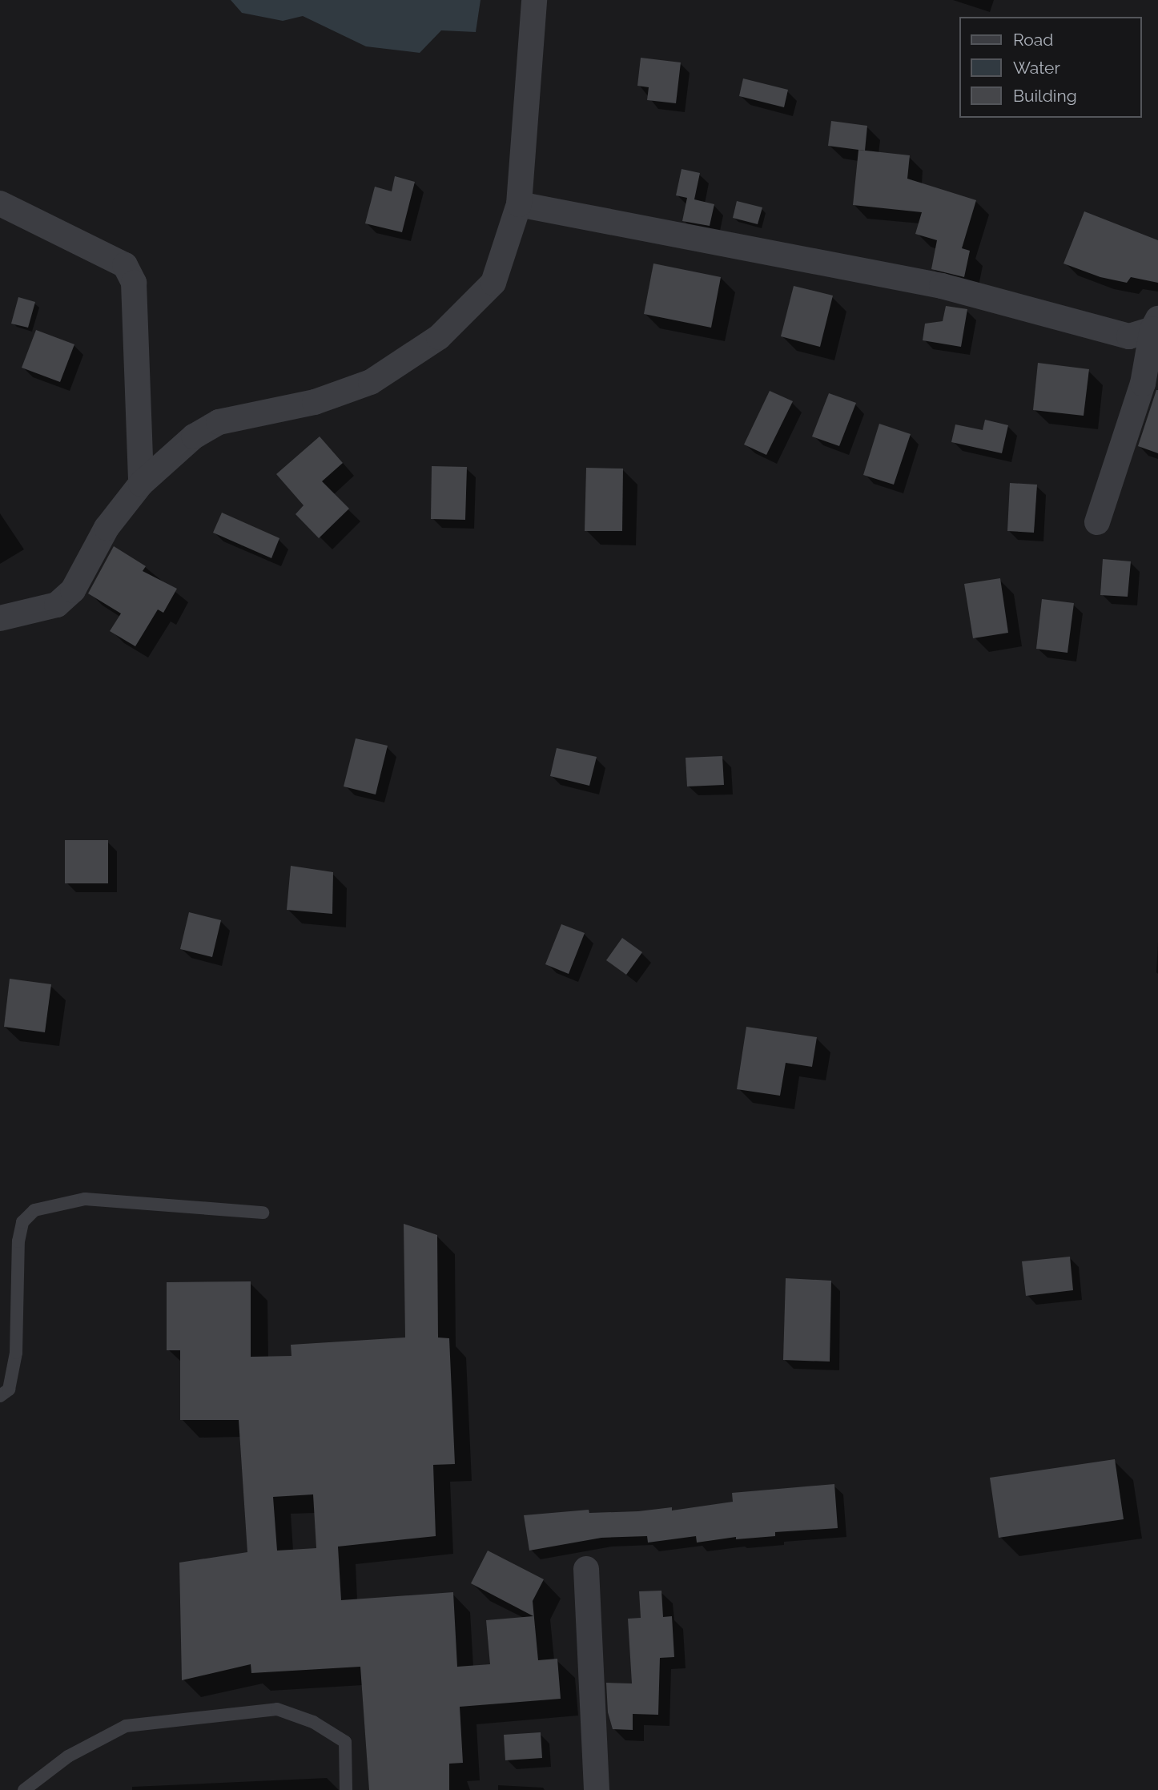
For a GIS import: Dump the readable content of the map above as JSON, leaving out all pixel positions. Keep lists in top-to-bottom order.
{
  "legend": ["Road", "Water", "Building"]
}
